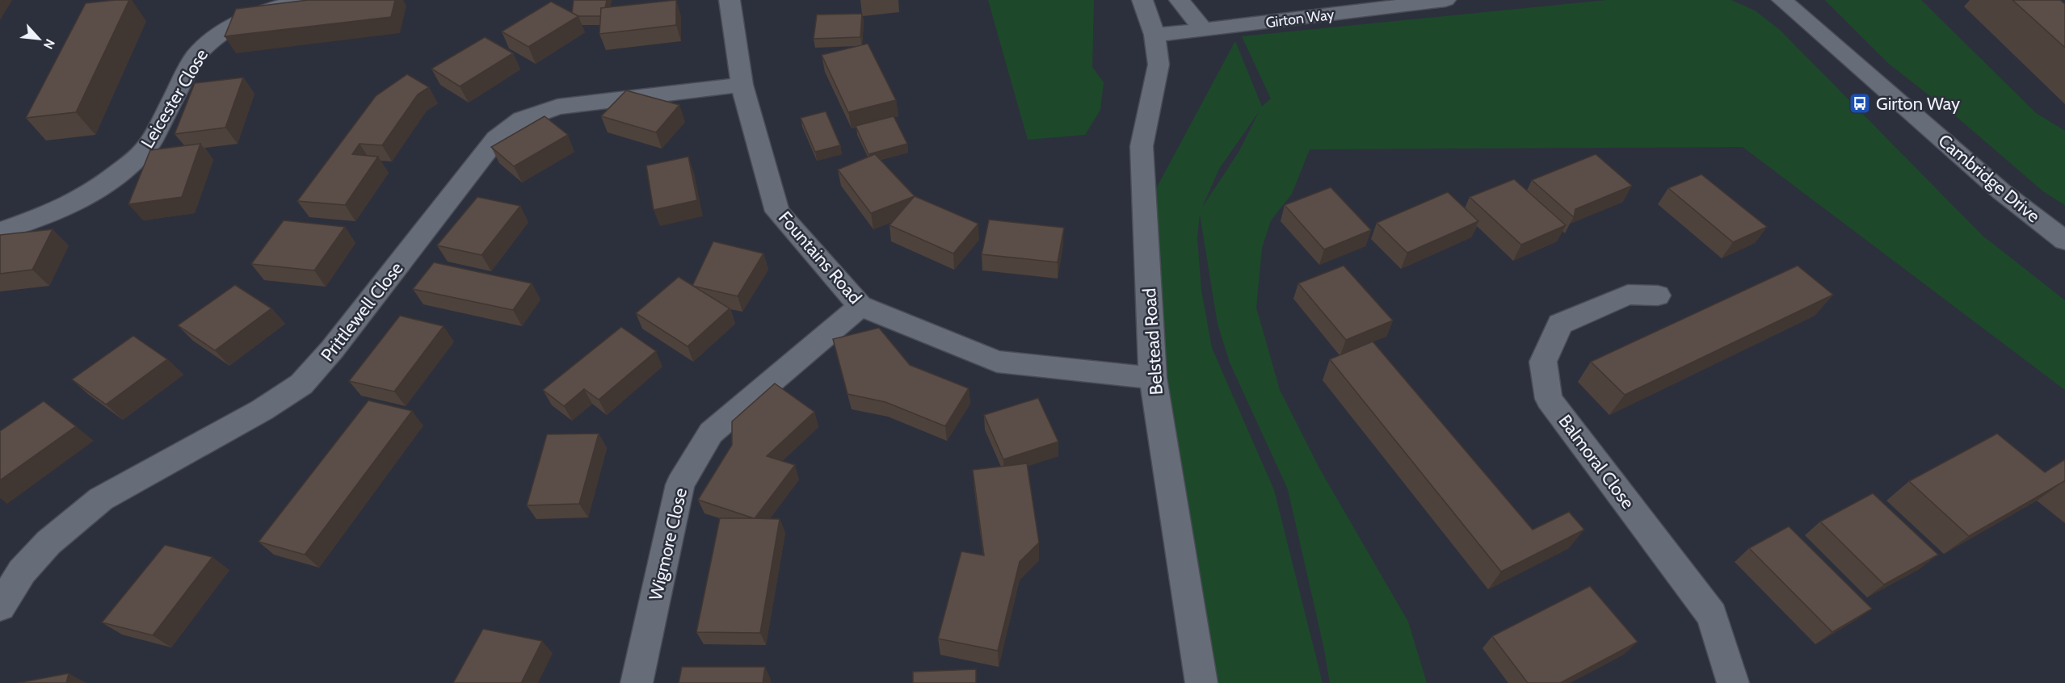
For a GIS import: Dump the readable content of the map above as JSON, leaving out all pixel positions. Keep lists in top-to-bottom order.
{
  "streets": {
    "street": [
      "Girton Way",
      "Leicester Close",
      "Cambridge Drive",
      "Fountains Road",
      "Prittlewell Close",
      "Belstead Road",
      "Balmoral Close",
      "Wigmore Close"
    ]
  },
  "crossings": [
    ["Girton Way", "Belstead Road"],
    ["Fountains Road", "Prittlewell Close"],
    ["Fountains Road", "Belstead Road"],
    ["Fountains Road", "Wigmore Close"]
  ],
  "places": {
    "bus stop": ["Girton Way"]
  },
  "north": "bottom right"
}
